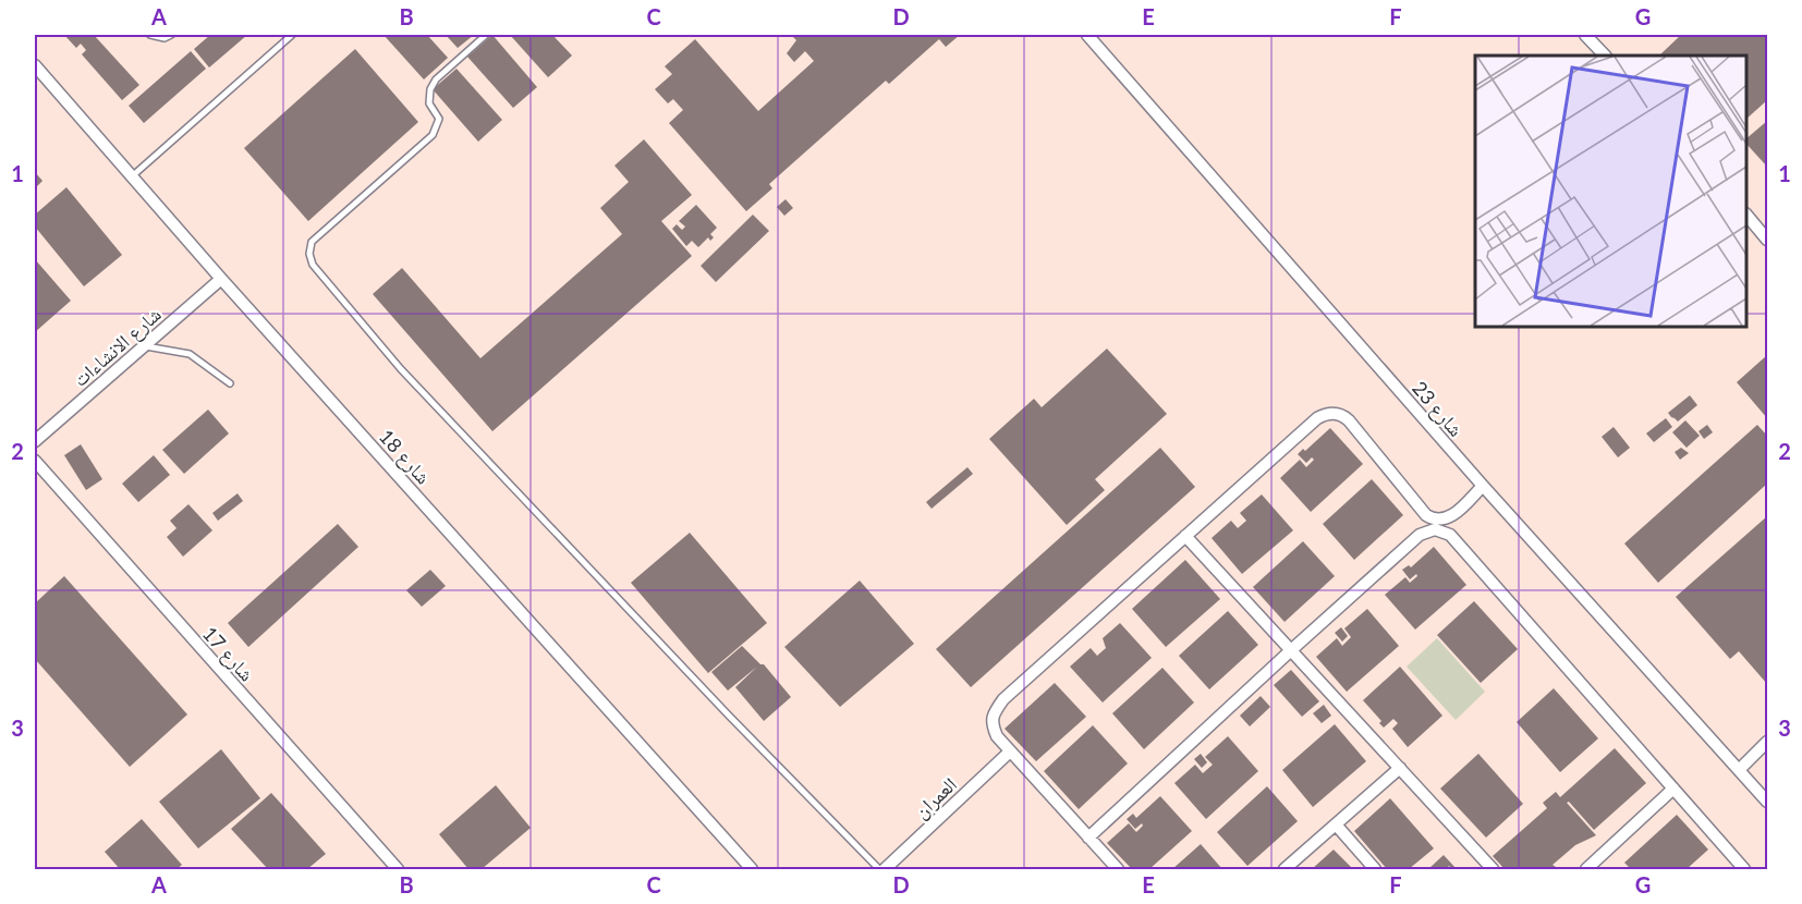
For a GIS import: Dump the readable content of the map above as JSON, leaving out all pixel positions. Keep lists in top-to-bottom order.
{
  "streets": {
    "street": [
      "شارع الانشاءات",
      "شارع 23",
      "شارع 18",
      "شارع 17",
      "العمران"
    ]
  },
  "crossings": [
    ["شارع الانشاءات", "شارع 18"]
  ],
  "grid": {
    "columns": [
      "A",
      "B",
      "C",
      "D",
      "E",
      "F",
      "G"
    ],
    "rows": ["1", "2", "3"]
  }
}
